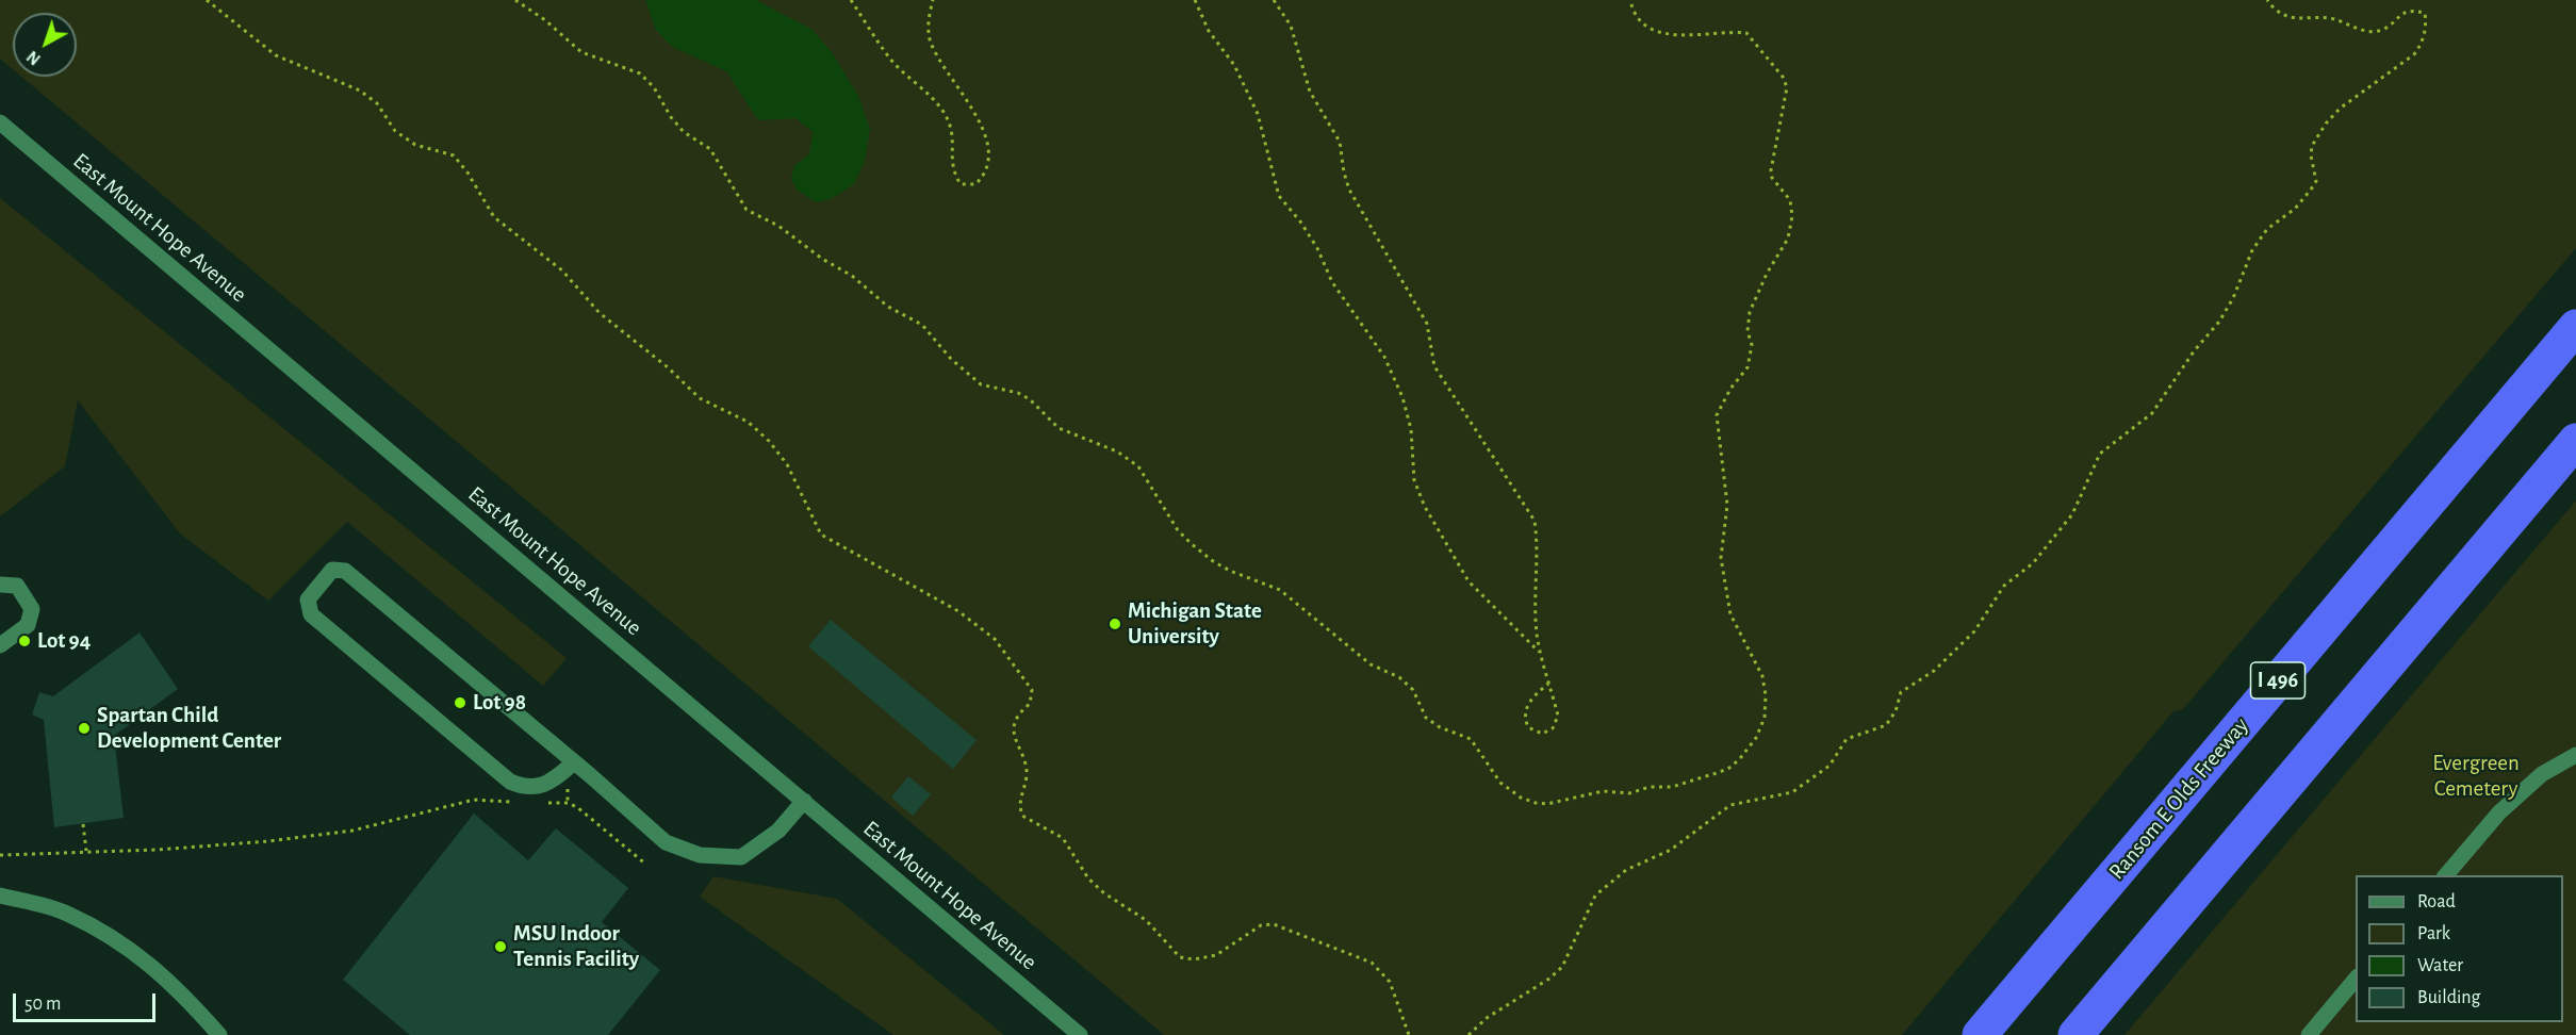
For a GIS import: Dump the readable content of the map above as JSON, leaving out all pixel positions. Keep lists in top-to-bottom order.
{
  "streets": {
    "highway": ["I 496", "Ransom E Olds Freeway"],
    "street": ["East Mount Hope Avenue"]
  },
  "parks": ["Evergreen Cemetery"],
  "places": [
    "Michigan State University",
    "Lot 94",
    "Lot 98",
    "Spartan Child Development Center",
    "MSU Indoor Tennis Facility"
  ],
  "legend": [
    "Road",
    "Park",
    "Water",
    "Building"
  ],
  "scale_bar": "50 m",
  "north": "bottom left"
}
